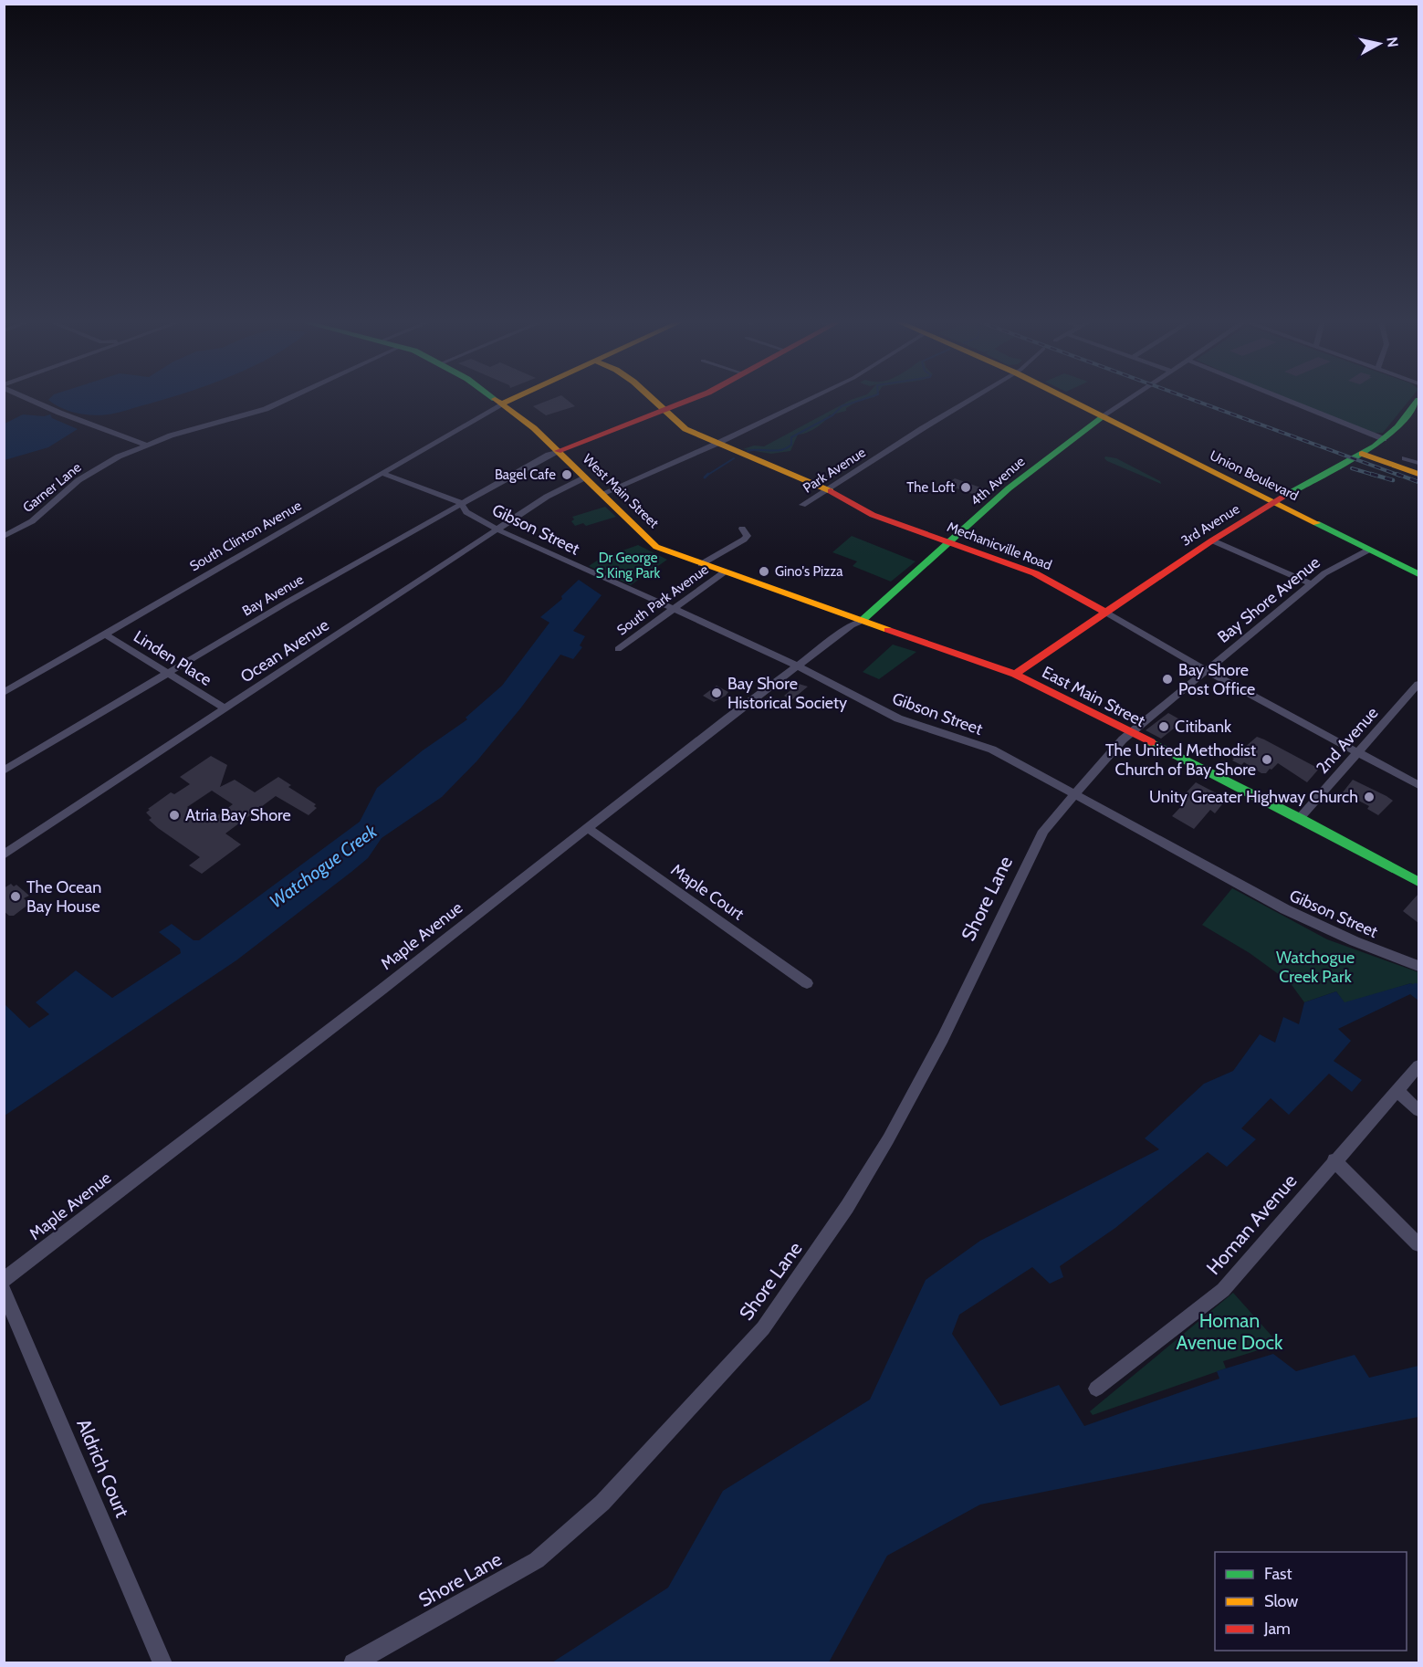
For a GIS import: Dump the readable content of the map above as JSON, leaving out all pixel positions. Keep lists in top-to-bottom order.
{
  "streets": {
    "main road": [
      "Union Boulevard",
      "4th Avenue",
      "West Main Street",
      "3rd Avenue",
      "Mechanicville Road",
      "East Main Street"
    ],
    "street": [
      "Park Avenue",
      "Garner Lane",
      "Gibson Street",
      "South Clinton Avenue",
      "Bay Avenue",
      "South Park Avenue",
      "Bay Shore Avenue",
      "Ocean Avenue",
      "Linden Place",
      "2nd Avenue",
      "Maple Court",
      "Shore Lane",
      "Maple Avenue",
      "Homan Avenue",
      "Aldrich Court"
    ]
  },
  "crossings": [
    ["Park Avenue", "Mechanicville Road"],
    ["Union Boulevard", "4th Avenue"],
    ["Union Boulevard", "3rd Avenue"],
    ["Union Boulevard", "Bay Shore Avenue"],
    ["4th Avenue", "West Main Street"],
    ["4th Avenue", "Mechanicville Road"],
    ["4th Avenue", "East Main Street"],
    ["4th Avenue", "Maple Avenue"],
    ["West Main Street", "South Clinton Avenue"],
    ["West Main Street", "Bay Avenue"],
    ["West Main Street", "South Park Avenue"],
    ["West Main Street", "Ocean Avenue"],
    ["West Main Street", "East Main Street"],
    ["West Main Street", "Maple Avenue"],
    ["3rd Avenue", "Mechanicville Road"],
    ["3rd Avenue", "East Main Street"],
    ["Gibson Street", "South Clinton Avenue"],
    ["Gibson Street", "Bay Avenue"],
    ["Gibson Street", "South Park Avenue"],
    ["Gibson Street", "Bay Shore Avenue"],
    ["Gibson Street", "Ocean Avenue"],
    ["Gibson Street", "Shore Lane"],
    ["Gibson Street", "Maple Avenue"],
    ["South Clinton Avenue", "Linden Place"],
    ["Mechanicville Road", "Bay Shore Avenue"],
    ["Mechanicville Road", "2nd Avenue"],
    ["Bay Avenue", "Linden Place"],
    ["Bay Shore Avenue", "East Main Street"],
    ["Bay Shore Avenue", "Shore Lane"],
    ["Ocean Avenue", "Linden Place"],
    ["East Main Street", "2nd Avenue"],
    ["East Main Street", "Maple Avenue"],
    ["Maple Court", "Maple Avenue"]
  ],
  "water": ["Watchogue Creek"],
  "parks": ["Dr George S King Park", "Watchogue Creek Park", "Homan Avenue Dock"],
  "places": [
    "Bagel Cafe",
    "The Loft",
    "Gino's Pizza",
    "Bay Shore Post Office",
    "Bay Shore Historical Society",
    "Citibank",
    "The United Methodist Church of Bay Shore",
    "Unity Greater Highway Church",
    "Atria Bay Shore",
    "The Ocean Bay House"
  ],
  "legend": ["Fast", "Slow", "Jam"],
  "north": "right"
}
